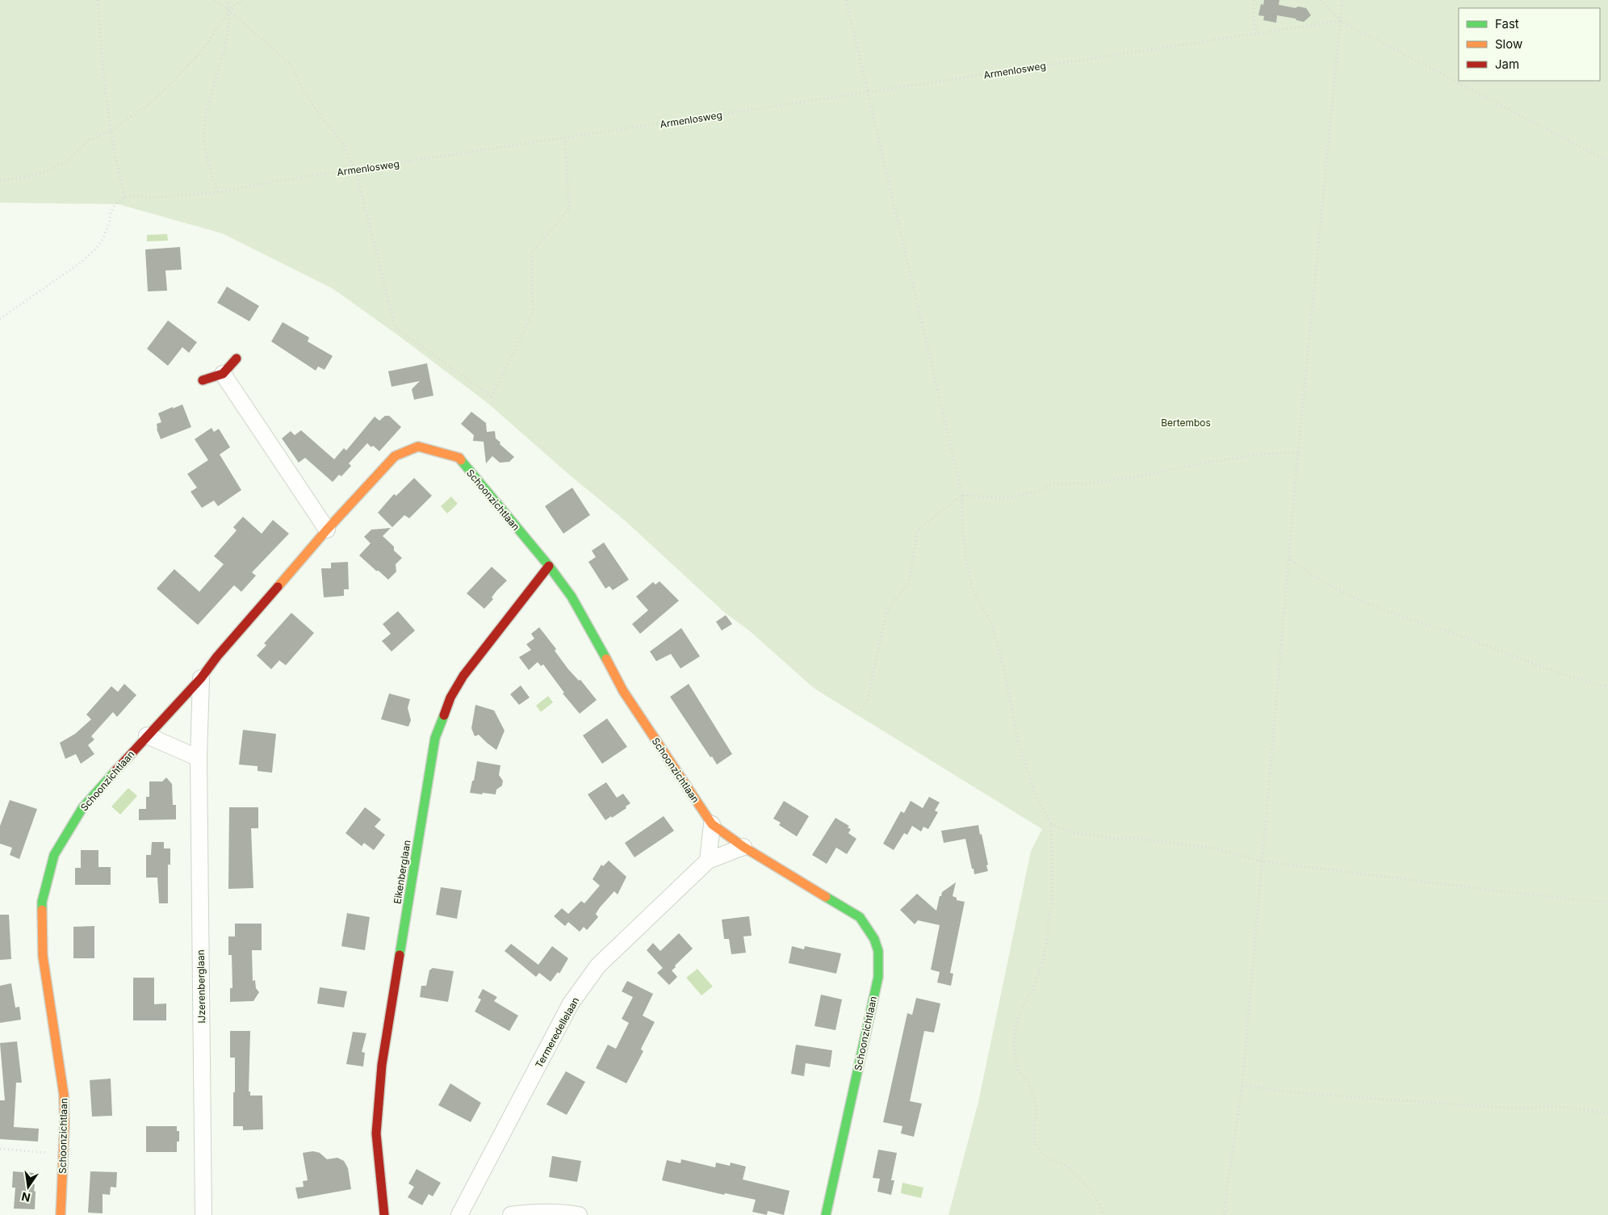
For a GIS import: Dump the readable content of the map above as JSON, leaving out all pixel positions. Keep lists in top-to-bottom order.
{
  "streets": {
    "street": [
      "Schoonzichtlaan",
      "Eikenberglaan",
      "IJzerenberglaan",
      "Termeredellelaan"
    ],
    "path": ["Armenlosweg"]
  },
  "crossings": [
    ["Schoonzichtlaan", "Eikenberglaan"],
    ["Schoonzichtlaan", "IJzerenberglaan"],
    ["Schoonzichtlaan", "Termeredellelaan"]
  ],
  "parks": ["Bertembos"],
  "legend": ["Fast", "Slow", "Jam"],
  "north": "bottom"
}
